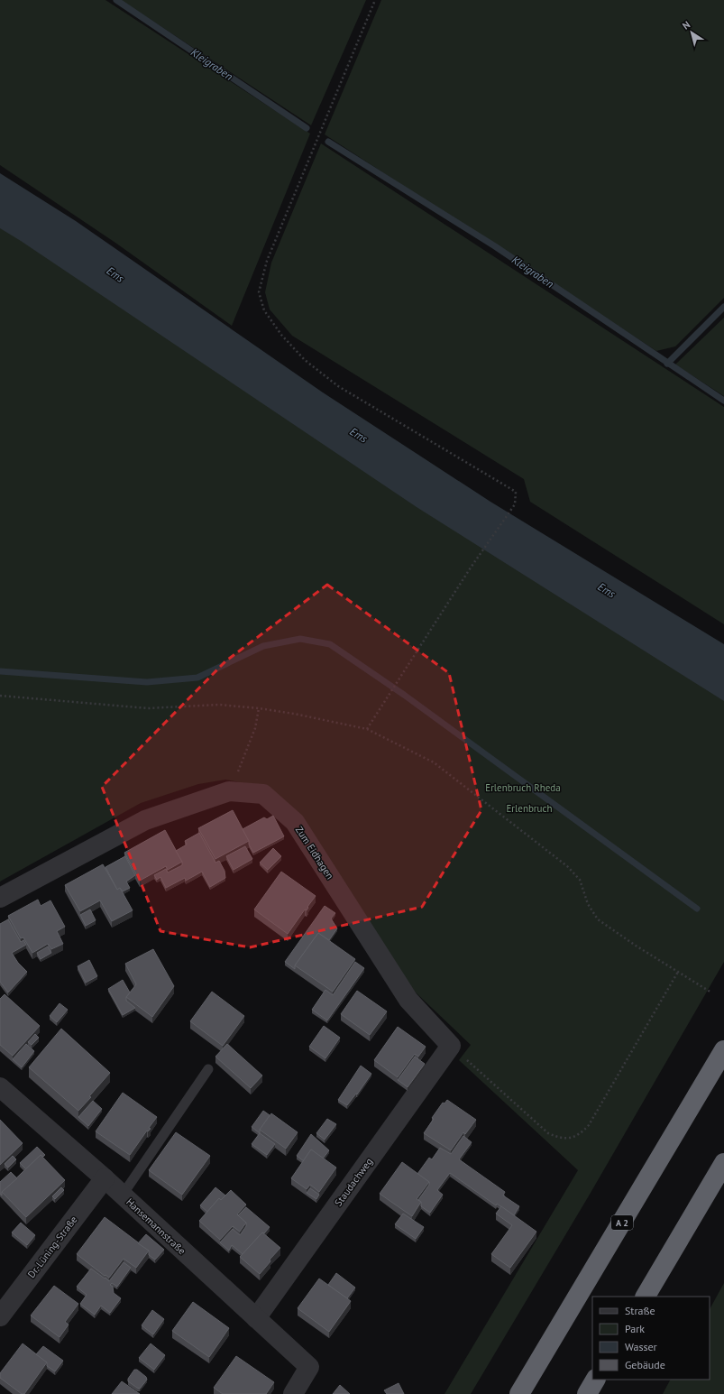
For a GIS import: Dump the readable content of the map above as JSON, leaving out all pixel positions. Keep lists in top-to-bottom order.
{
  "streets": {
    "highway": ["A 2"],
    "street": [
      "Zum Eidhagen",
      "Staudachweg",
      "Hansemannstraße",
      "Dr.-Lüning-Straße"
    ]
  },
  "crossings": [
    ["Zum Eidhagen", "Staudachweg"],
    ["Staudachweg", "Hansemannstraße"],
    ["Hansemannstraße", "Dr.-Lüning-Straße"]
  ],
  "water": ["Kleigraben", "Ems"],
  "parks": ["Erlenbruch Rheda", "Erlenbruch"],
  "legend": [
    "Straße",
    "Park",
    "Wasser",
    "Gebäude"
  ],
  "north": "top left"
}
